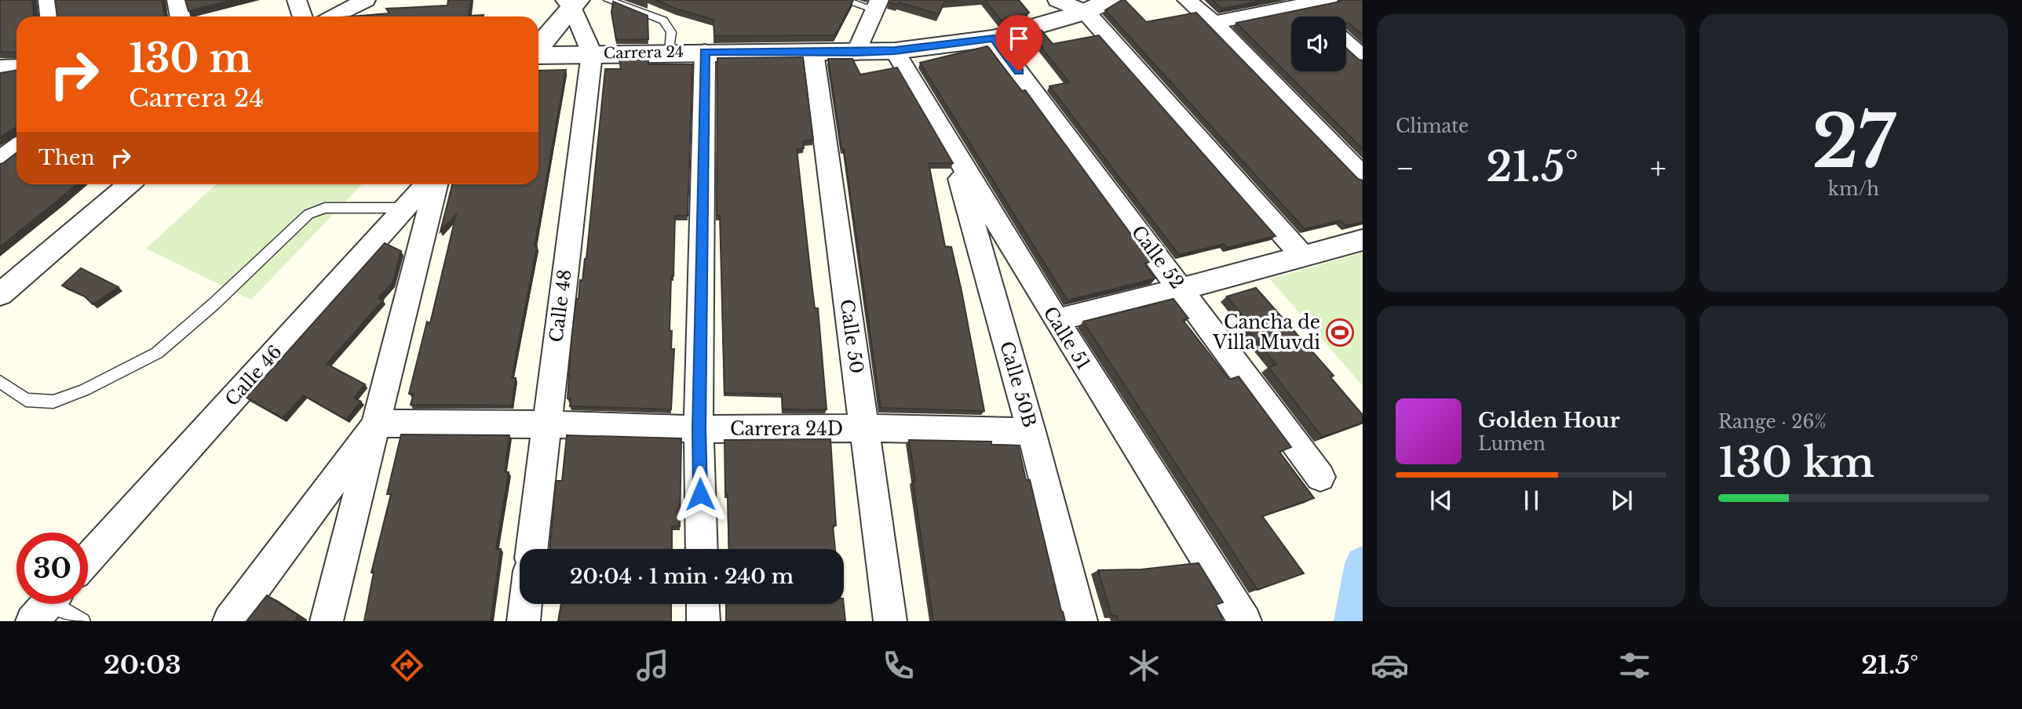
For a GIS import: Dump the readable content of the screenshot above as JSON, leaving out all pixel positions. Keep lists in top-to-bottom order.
{
  "streets": {
    "street": [
      "Carrera 24",
      "Calle 52",
      "Calle 48",
      "Calle 50",
      "Calle 51",
      "Calle 46",
      "Calle 50B",
      "Carrera 24D"
    ]
  },
  "crossings": [
    ["Carrera 24", "Calle 52"],
    ["Carrera 24", "Calle 48"],
    ["Carrera 24", "Calle 50"],
    ["Carrera 24", "Calle 51"],
    ["Calle 48", "Carrera 24D"],
    ["Calle 50", "Carrera 24D"],
    ["Calle 51", "Calle 50B"],
    ["Calle 50B", "Carrera 24D"]
  ],
  "places": {
    "sports": ["Cancha de Villa Muvdi"]
  },
  "page": {
    "tile": [
      "Climate",
      ["27", "km/h"],
      ["Range · 26%", "130 km"]
    ],
    "turn": ["130 m", "Carrera 24"],
    "then": "Then",
    "heat": ["−", "21.5°", "+"],
    "song": ["Golden Hour", "Lumen"],
    "limit": "30",
    "trip": "20:04 · 1 min · 240 m",
    "tabs": ["20:03", "21.5°"]
  }
}
